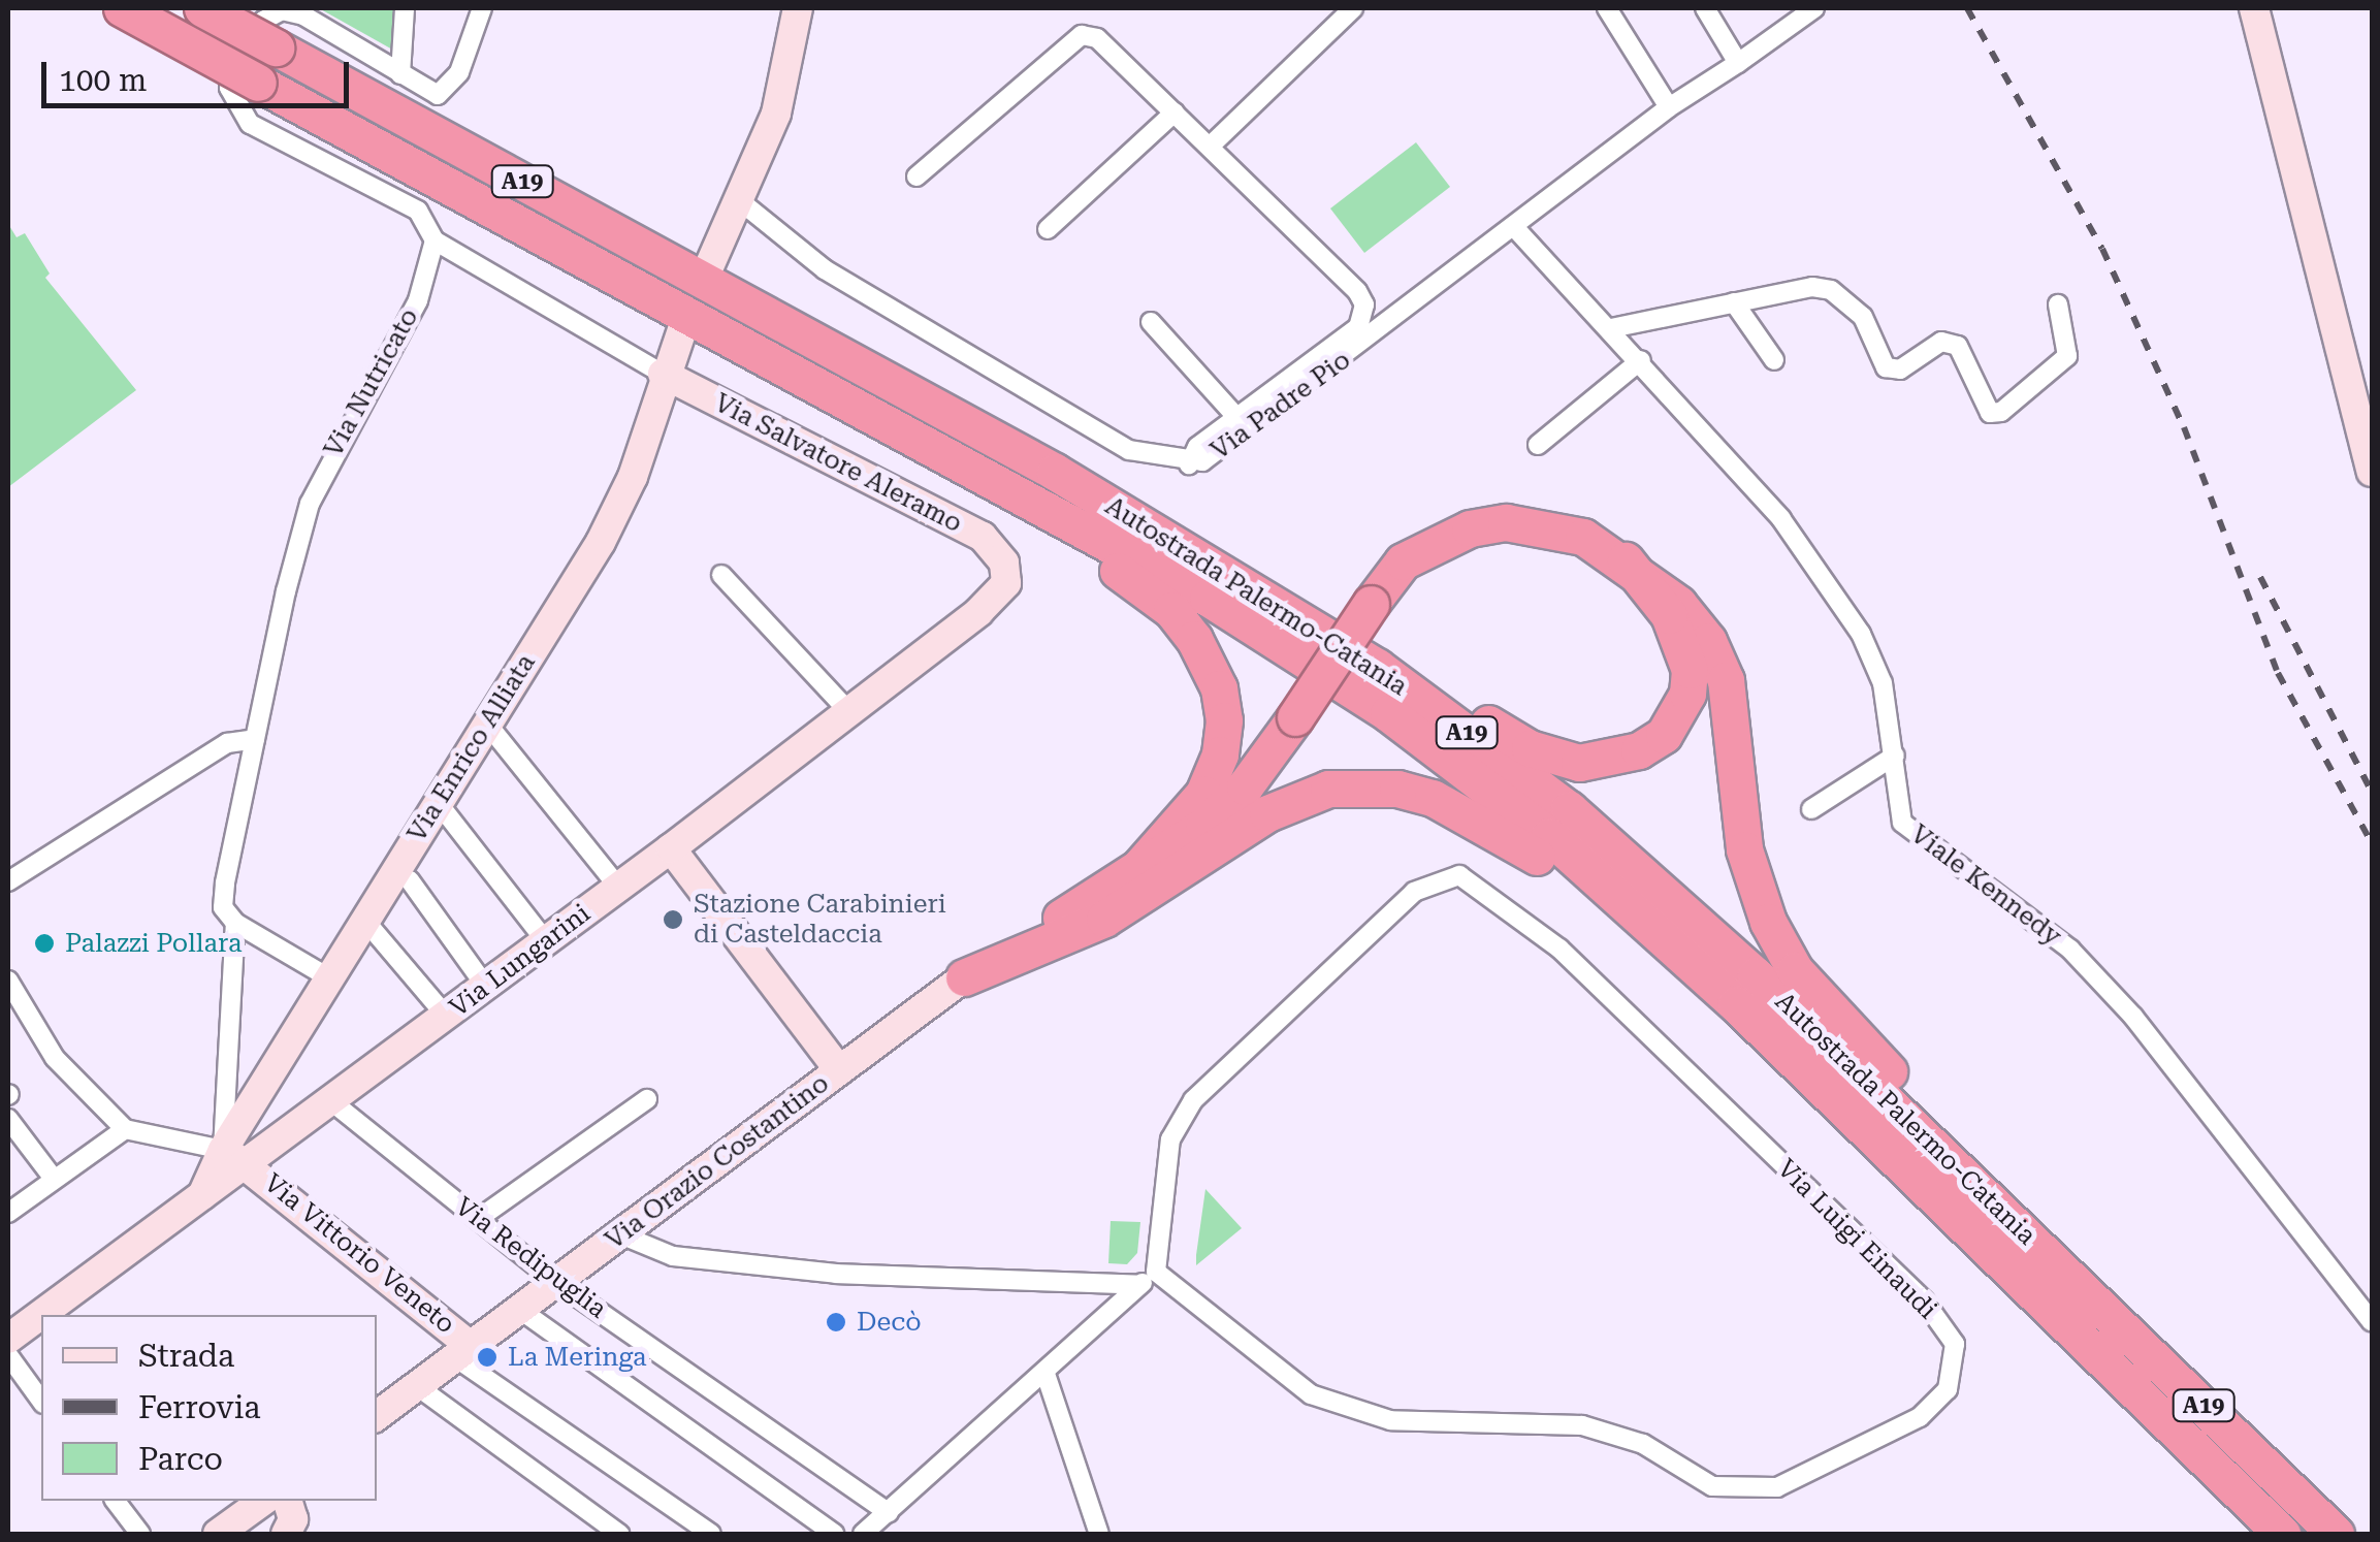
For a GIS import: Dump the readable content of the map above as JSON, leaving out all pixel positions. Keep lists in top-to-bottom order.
{
  "streets": {
    "highway": ["A19", "Autostrada Palermo-Catania"],
    "street": [
      "Via Nutricato",
      "Via Padre Pio",
      "Via Salvatore Aleramo",
      "Via Enrico Alliata",
      "Viale Kennedy",
      "Via Lungarini",
      "Via Orazio Costantino",
      "Via Luigi Einaudi",
      "Via Vittorio Veneto",
      "Via Redipuglia"
    ]
  },
  "crossings": [
    ["Via Nutricato", "Via Enrico Alliata"],
    ["Via Nutricato", "Via Lungarini"],
    ["Via Nutricato", "Via Vittorio Veneto"],
    ["Via Padre Pio", "Viale Kennedy"],
    ["Via Salvatore Aleramo", "Via Enrico Alliata"],
    ["Via Salvatore Aleramo", "Via Lungarini"],
    ["Via Enrico Alliata", "Via Lungarini"],
    ["Via Enrico Alliata", "Via Vittorio Veneto"],
    ["Via Lungarini", "Via Vittorio Veneto"],
    ["Via Lungarini", "Via Redipuglia"],
    ["Via Orazio Costantino", "Via Vittorio Veneto"],
    ["Via Orazio Costantino", "Via Redipuglia"]
  ],
  "places": [
    "Stazione Carabinieri di Casteldaccia",
    "Palazzi Pollara",
    "Decò",
    "La Meringa"
  ],
  "legend": ["Strada", "Ferrovia", "Parco"],
  "scale_bar": "100 m"
}
